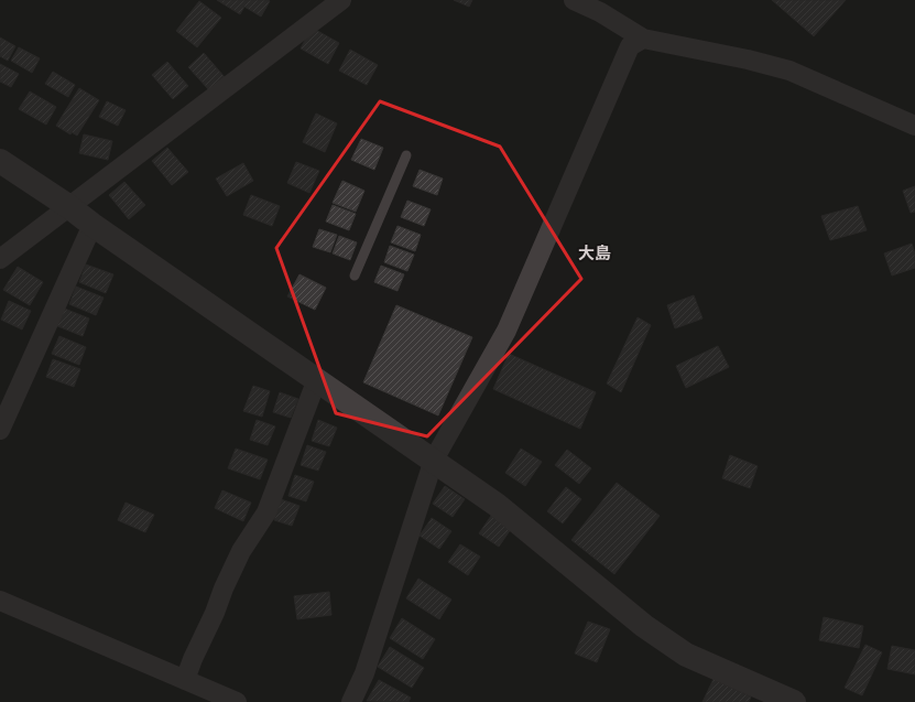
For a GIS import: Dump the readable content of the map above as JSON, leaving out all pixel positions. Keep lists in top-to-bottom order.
{
  "districts": ["大島"]
}
